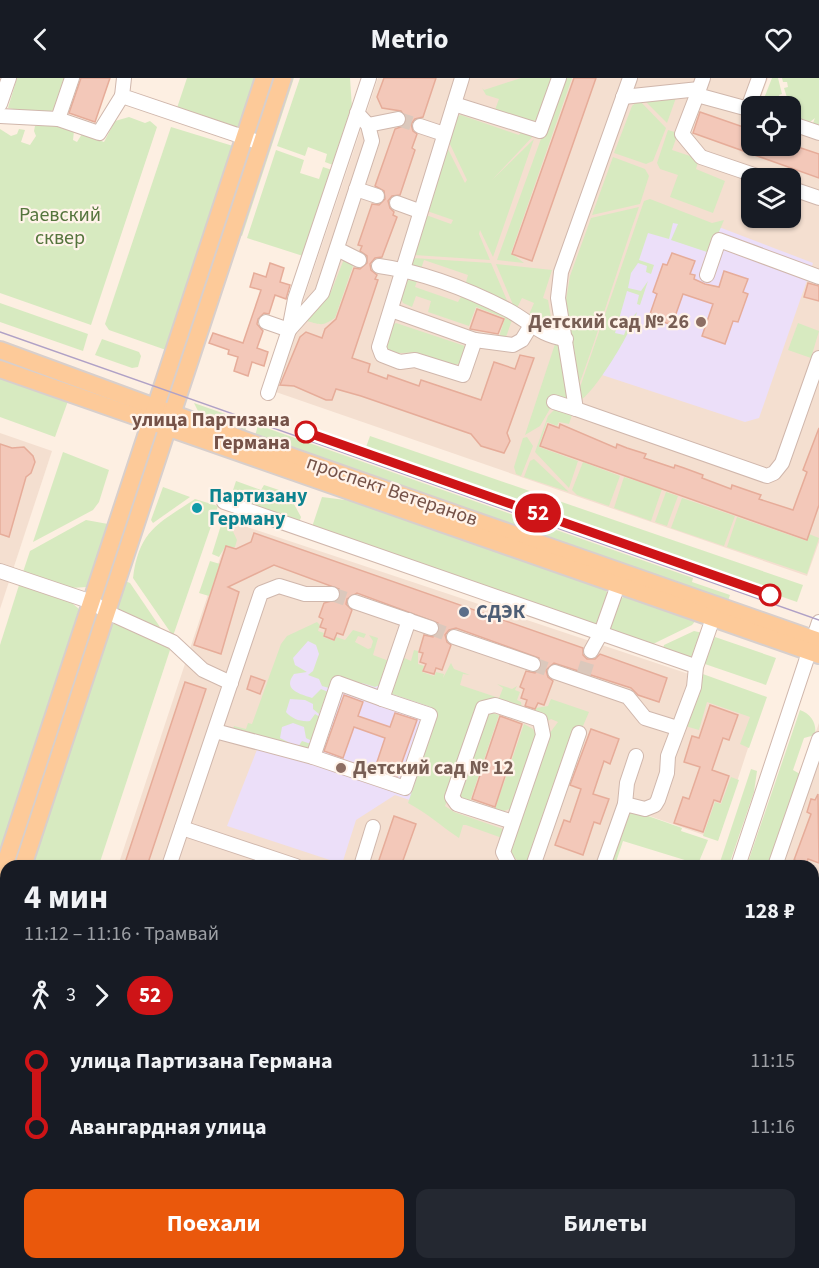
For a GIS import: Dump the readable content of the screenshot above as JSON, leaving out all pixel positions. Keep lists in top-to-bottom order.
{
  "streets": {
    "main road": ["проспект Ветеранов"]
  },
  "parks": ["Раевский сквер"],
  "places": [
    "Детский сад № 26",
    "улица Партизана Германа",
    "Партизану Герману",
    "СДЭК",
    "Детский сад № 12"
  ],
  "lines": ["tram line 52"],
  "page": {
    "header": "Metrio",
    "on_map": "52",
    "heading": ["4 мин", "11:12 – 11:16 · Трамвай", "128 ₽"],
    "legs": ["3", "52"],
    "list": [
      {
        "name": "улица Партизана Германа",
        "value": "11:15"
      },
      {
        "name": "Авангардная улица",
        "value": "11:16"
      }
    ],
    "buttons": ["Поехали", "Билеты"]
  }
}
